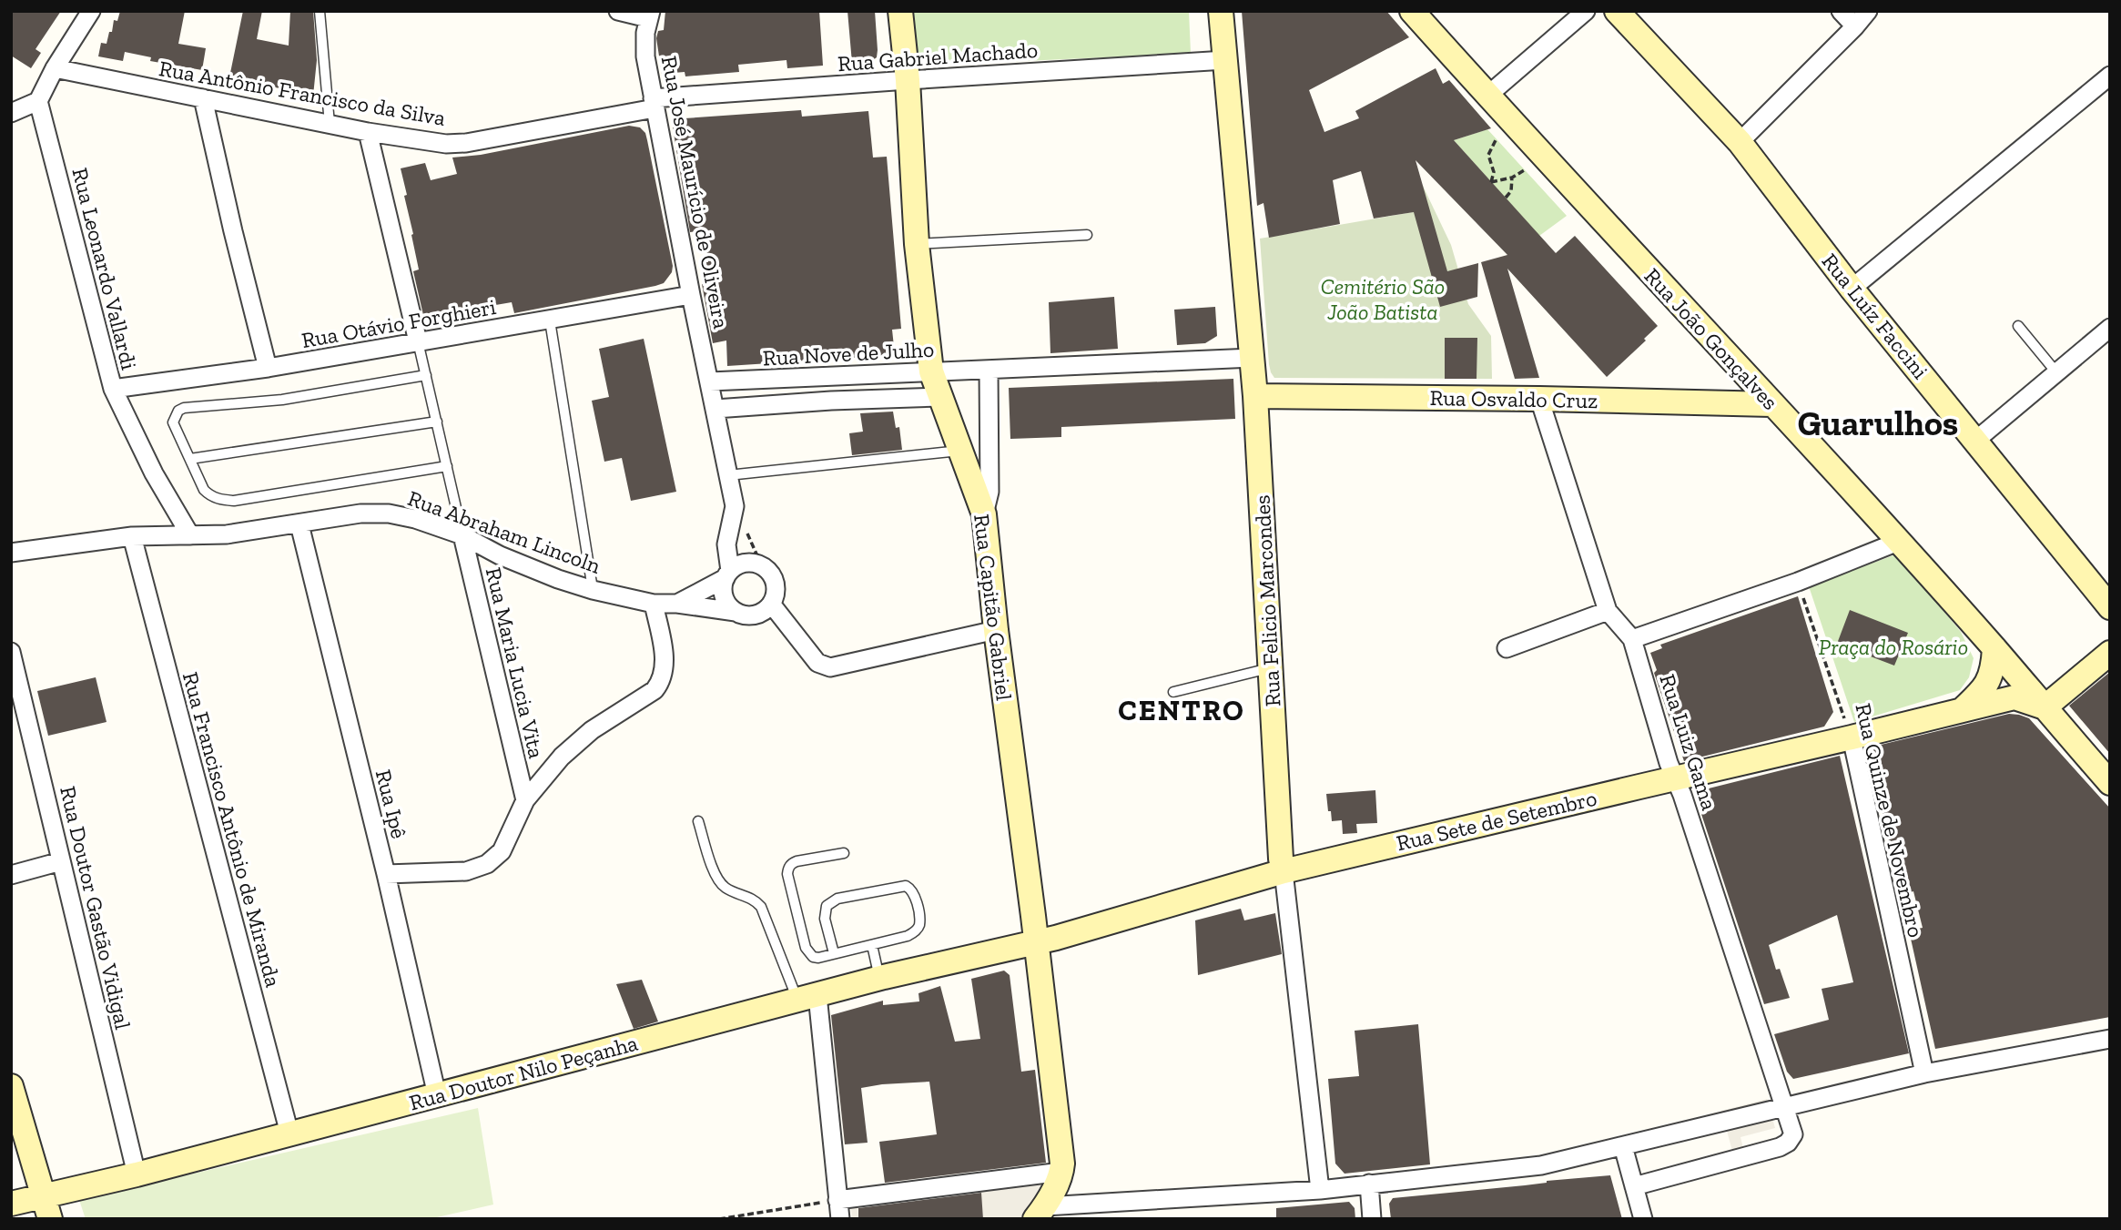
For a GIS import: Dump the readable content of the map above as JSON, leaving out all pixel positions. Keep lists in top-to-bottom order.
{
  "streets": {
    "street": [
      "Rua Gabriel Machado",
      "Rua Antônio Francisco da Silva",
      "Rua José Maurício de Oliveira",
      "Rua Leonardo Vallardi",
      "Rua Luíz Faccini",
      "Rua Otávio Forghieri",
      "Rua João Gonçalves",
      "Rua Nove de Julho",
      "Rua Osvaldo Cruz",
      "Rua Abraham Lincoln",
      "Rua Felicio Marcondes",
      "Rua Capitão Gabriel",
      "Rua Maria Lucia Vita",
      "Rua Luiz Gama",
      "Rua Ipê",
      "Rua Sete de Setembro",
      "Rua Quinze de Novembro",
      "Rua Francisco Antônio de Miranda",
      "Rua Doutor Gastão Vidigal",
      "Rua Doutor Nilo Peçanha"
    ]
  },
  "crossings": [
    ["Rua Gabriel Machado", "Rua Antônio Francisco da Silva"],
    ["Rua Gabriel Machado", "Rua José Maurício de Oliveira"],
    ["Rua Gabriel Machado", "Rua Felicio Marcondes"],
    ["Rua Gabriel Machado", "Rua Capitão Gabriel"],
    ["Rua Antônio Francisco da Silva", "Rua José Maurício de Oliveira"],
    ["Rua José Maurício de Oliveira", "Rua Otávio Forghieri"],
    ["Rua José Maurício de Oliveira", "Rua Nove de Julho"],
    ["Rua Leonardo Vallardi", "Rua Otávio Forghieri"],
    ["Rua Leonardo Vallardi", "Rua Abraham Lincoln"],
    ["Rua João Gonçalves", "Rua Osvaldo Cruz"],
    ["Rua João Gonçalves", "Rua Sete de Setembro"],
    ["Rua Nove de Julho", "Rua Felicio Marcondes"],
    ["Rua Nove de Julho", "Rua Capitão Gabriel"],
    ["Rua Osvaldo Cruz", "Rua Felicio Marcondes"],
    ["Rua Osvaldo Cruz", "Rua Luiz Gama"],
    ["Rua Abraham Lincoln", "Rua Maria Lucia Vita"],
    ["Rua Abraham Lincoln", "Rua Ipê"],
    ["Rua Abraham Lincoln", "Rua Francisco Antônio de Miranda"],
    ["Rua Felicio Marcondes", "Rua Sete de Setembro"],
    ["Rua Capitão Gabriel", "Rua Sete de Setembro"],
    ["Rua Capitão Gabriel", "Rua Doutor Nilo Peçanha"],
    ["Rua Luiz Gama", "Rua Sete de Setembro"],
    ["Rua Ipê", "Rua Doutor Nilo Peçanha"],
    ["Rua Sete de Setembro", "Rua Quinze de Novembro"],
    ["Rua Sete de Setembro", "Rua Doutor Nilo Peçanha"],
    ["Rua Francisco Antônio de Miranda", "Rua Doutor Nilo Peçanha"],
    ["Rua Doutor Gastão Vidigal", "Rua Doutor Nilo Peçanha"]
  ],
  "districts": ["Guarulhos", "CENTRO"],
  "parks": ["Cemitério São João Batista", "Praça do Rosário"]
}
